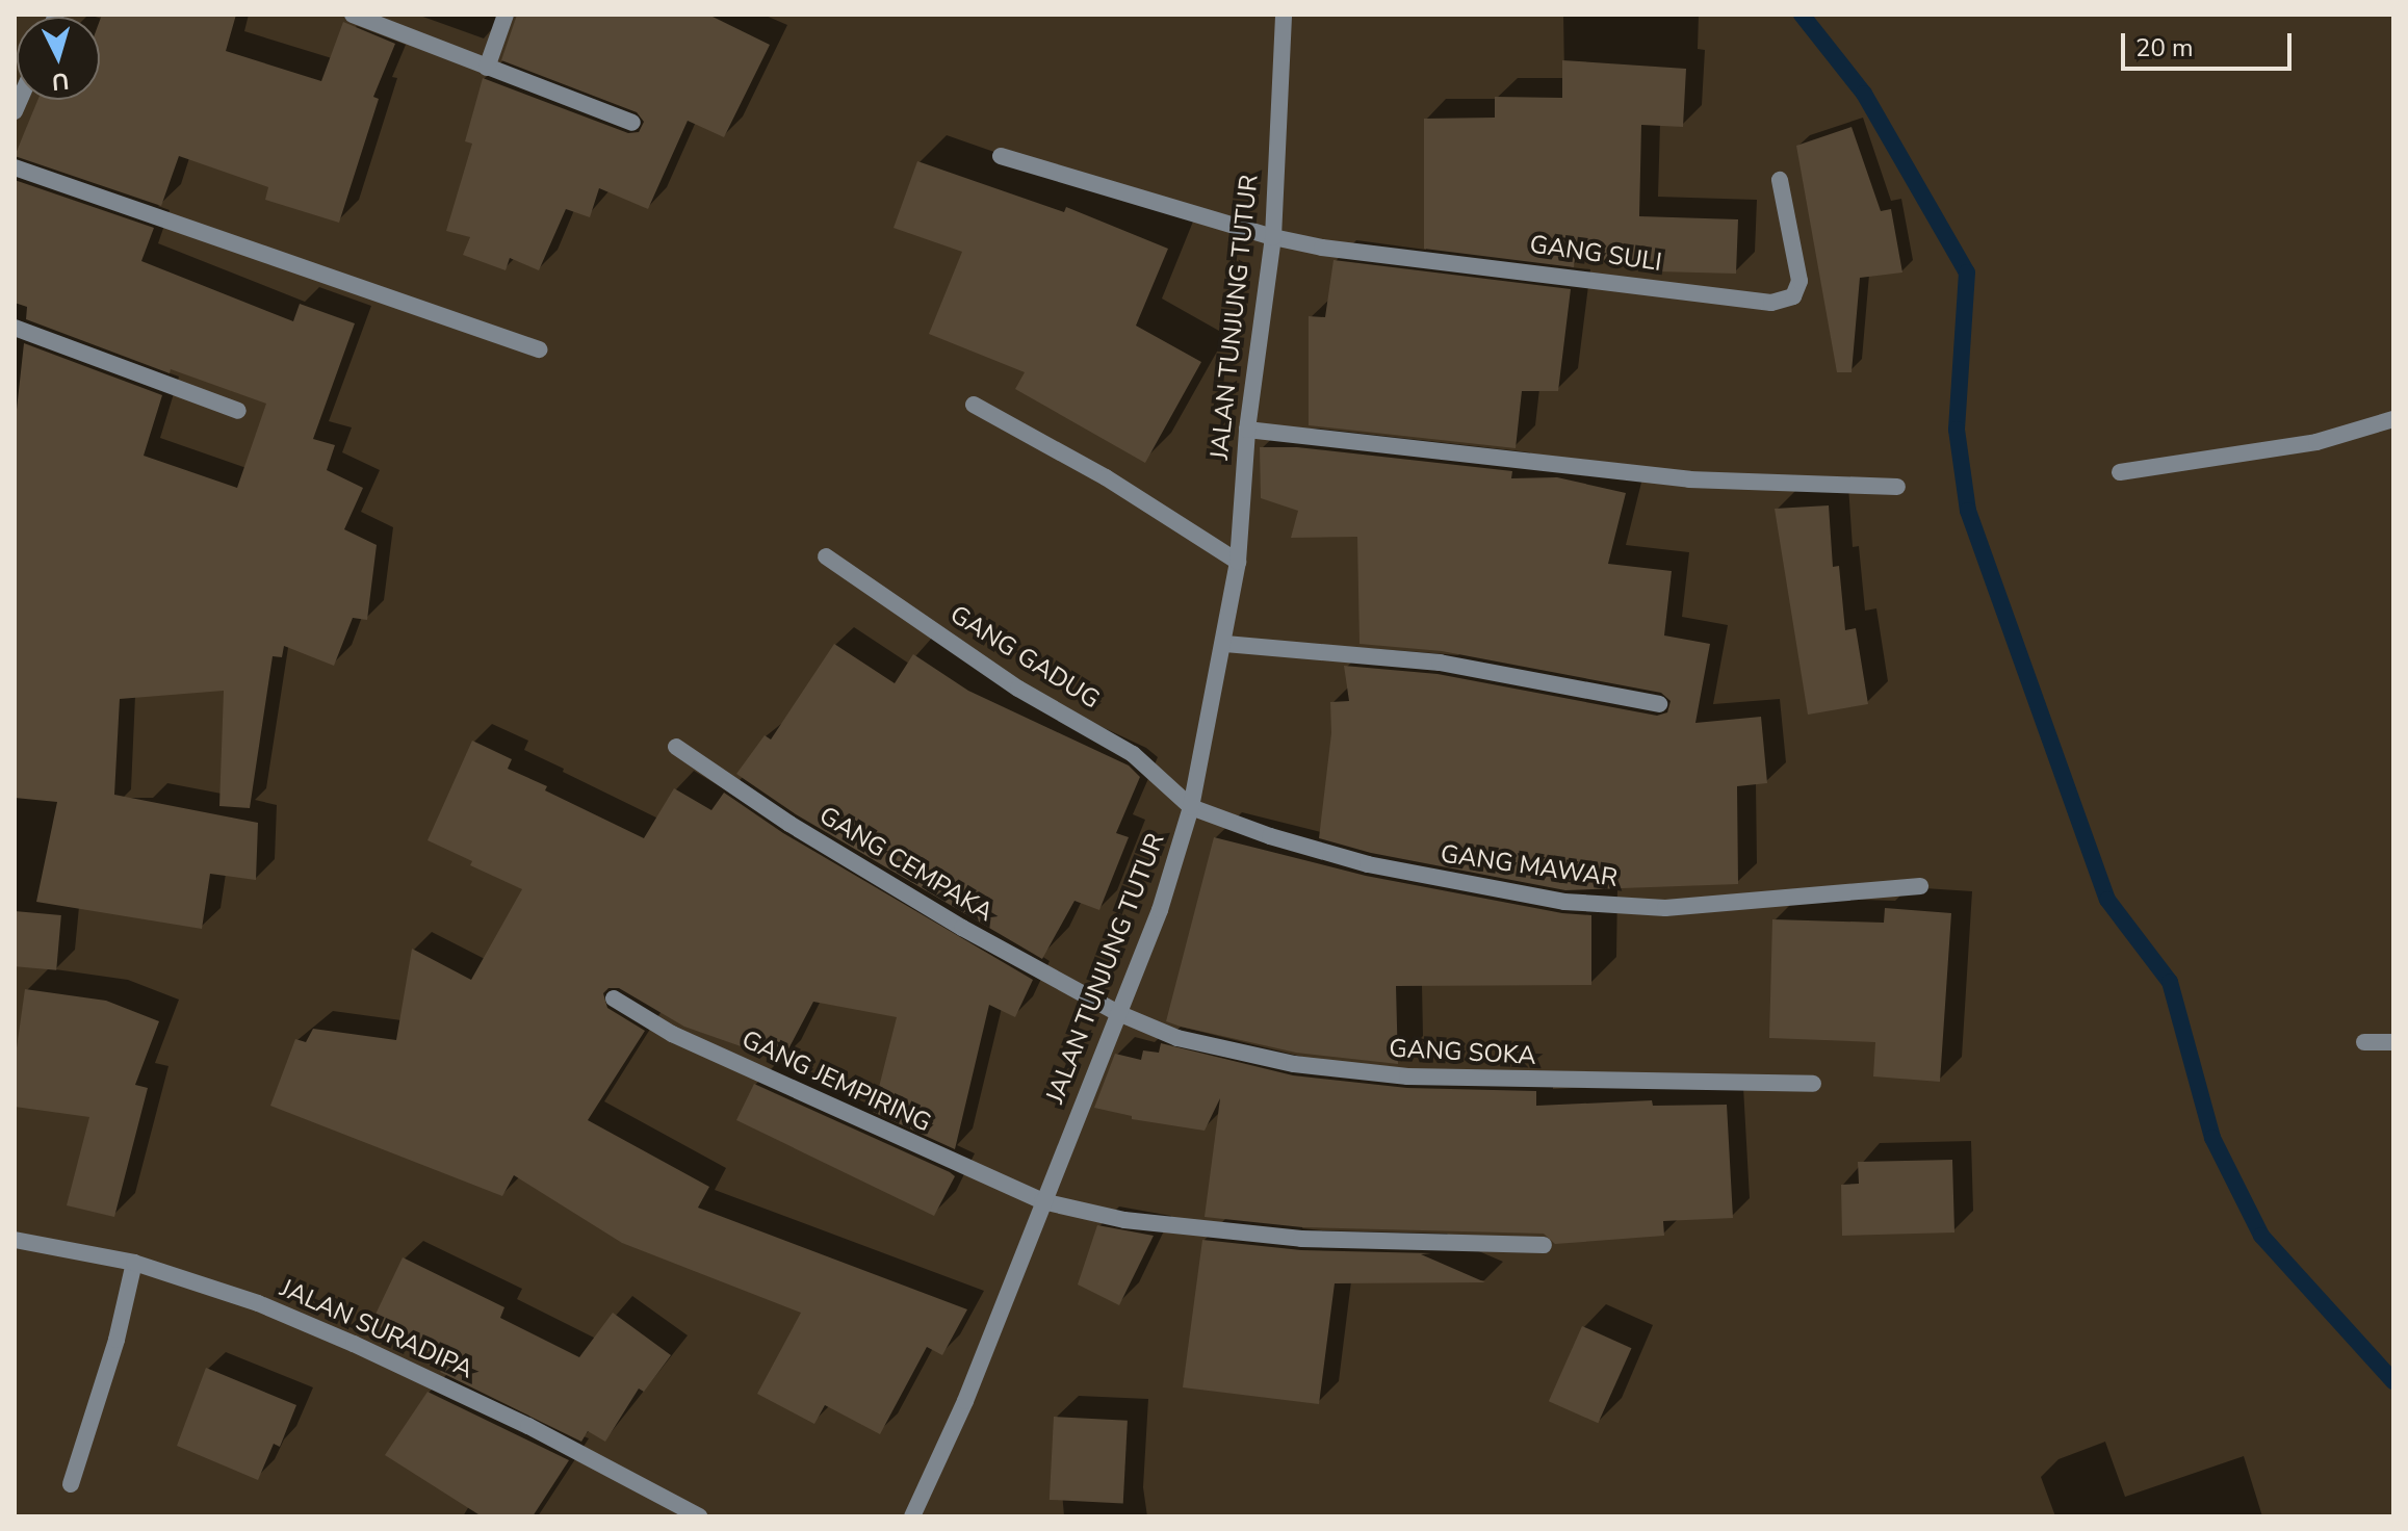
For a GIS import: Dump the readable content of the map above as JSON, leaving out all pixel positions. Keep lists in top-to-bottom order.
{
  "streets": {
    "street": [
      "GANG SULI",
      "JALAN TUNJUNG TUTUR",
      "GANG GADUG",
      "GANG CEMPAKA",
      "GANG MAWAR",
      "GANG SOKA",
      "GANG JEMPIRING",
      "JALAN SURADIPA"
    ]
  },
  "crossings": [
    ["GANG SULI", "JALAN TUNJUNG TUTUR"],
    ["JALAN TUNJUNG TUTUR", "GANG GADUG"],
    ["JALAN TUNJUNG TUTUR", "GANG CEMPAKA"],
    ["JALAN TUNJUNG TUTUR", "GANG MAWAR"],
    ["JALAN TUNJUNG TUTUR", "GANG SOKA"],
    ["JALAN TUNJUNG TUTUR", "GANG JEMPIRING"],
    ["GANG GADUG", "GANG MAWAR"],
    ["GANG CEMPAKA", "GANG SOKA"]
  ],
  "scale_bar": "20 m",
  "north": "bottom"
}
